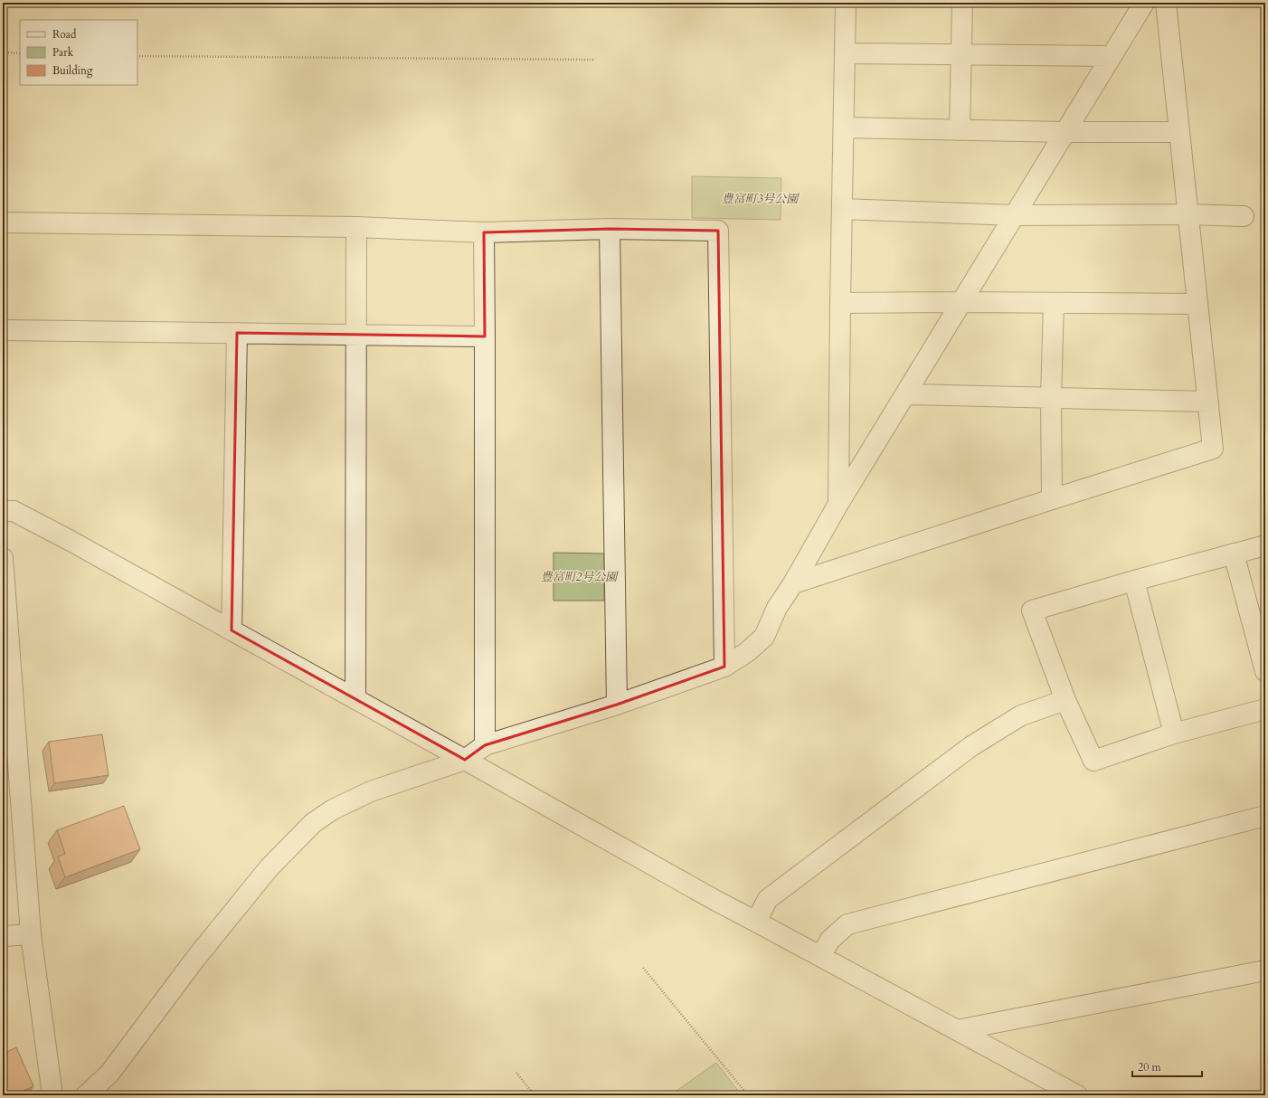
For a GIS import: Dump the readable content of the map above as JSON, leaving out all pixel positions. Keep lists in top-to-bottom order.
{
  "parks": ["豊富町3号公園", "豊富町2号公園"],
  "legend": ["Road", "Park", "Building"],
  "scale_bar": "20 m"
}
